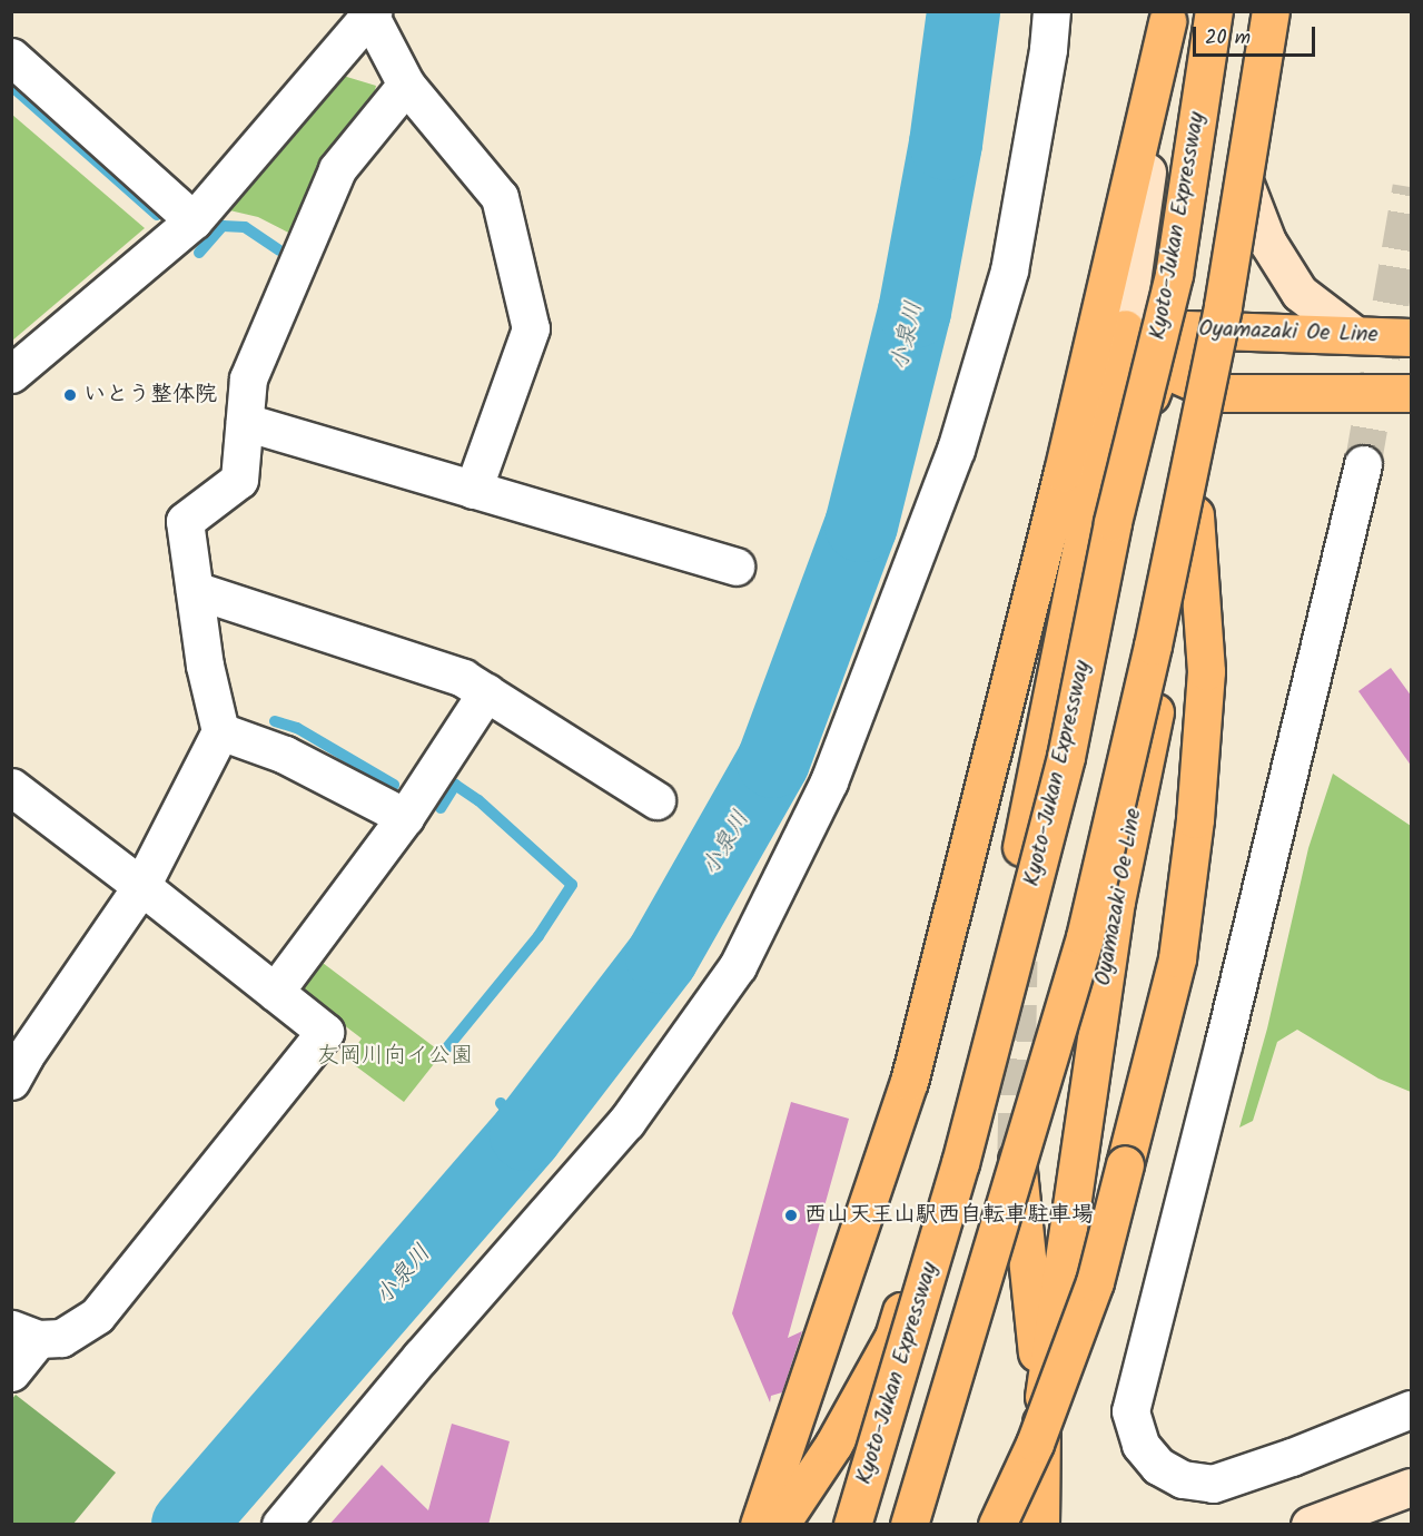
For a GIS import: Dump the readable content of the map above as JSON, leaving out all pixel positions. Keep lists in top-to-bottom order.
{
  "streets": {
    "main road": ["Kyoto-Jukan Expressway", "Oyamazaki Oe Line"]
  },
  "water": ["小泉川"],
  "parks": ["友岡川向イ公園"],
  "places": ["いとう整体院", "西山天王山駅西自転車駐車場"],
  "scale_bar": "20 m"
}
